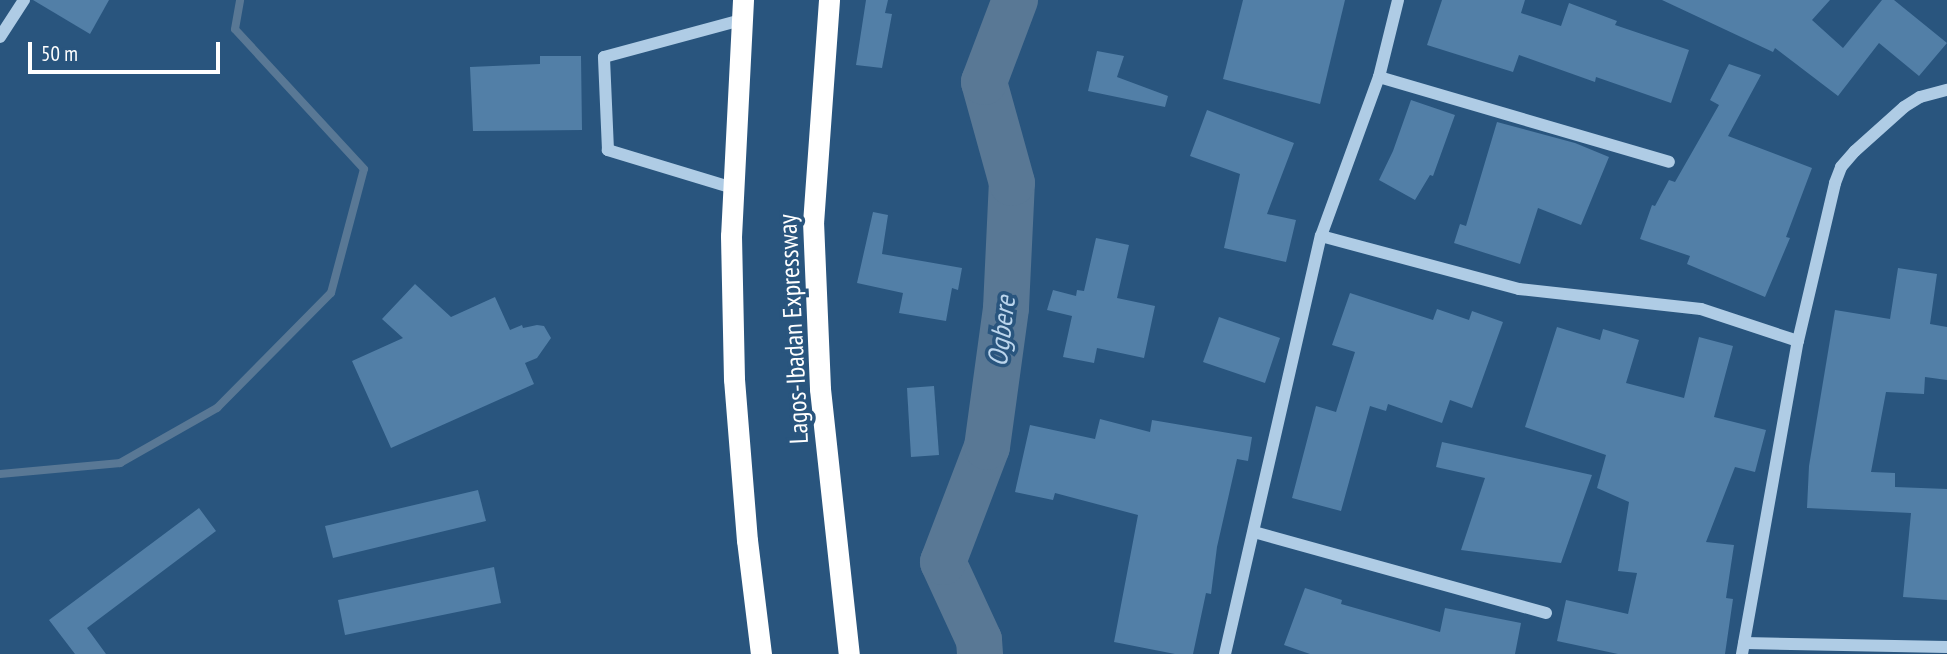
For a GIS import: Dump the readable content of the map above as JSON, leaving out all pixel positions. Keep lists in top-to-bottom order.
{
  "streets": {
    "highway": ["Lagos-Ibadan Expressway"]
  },
  "water": ["Ogbere"],
  "scale_bar": "50 m"
}
